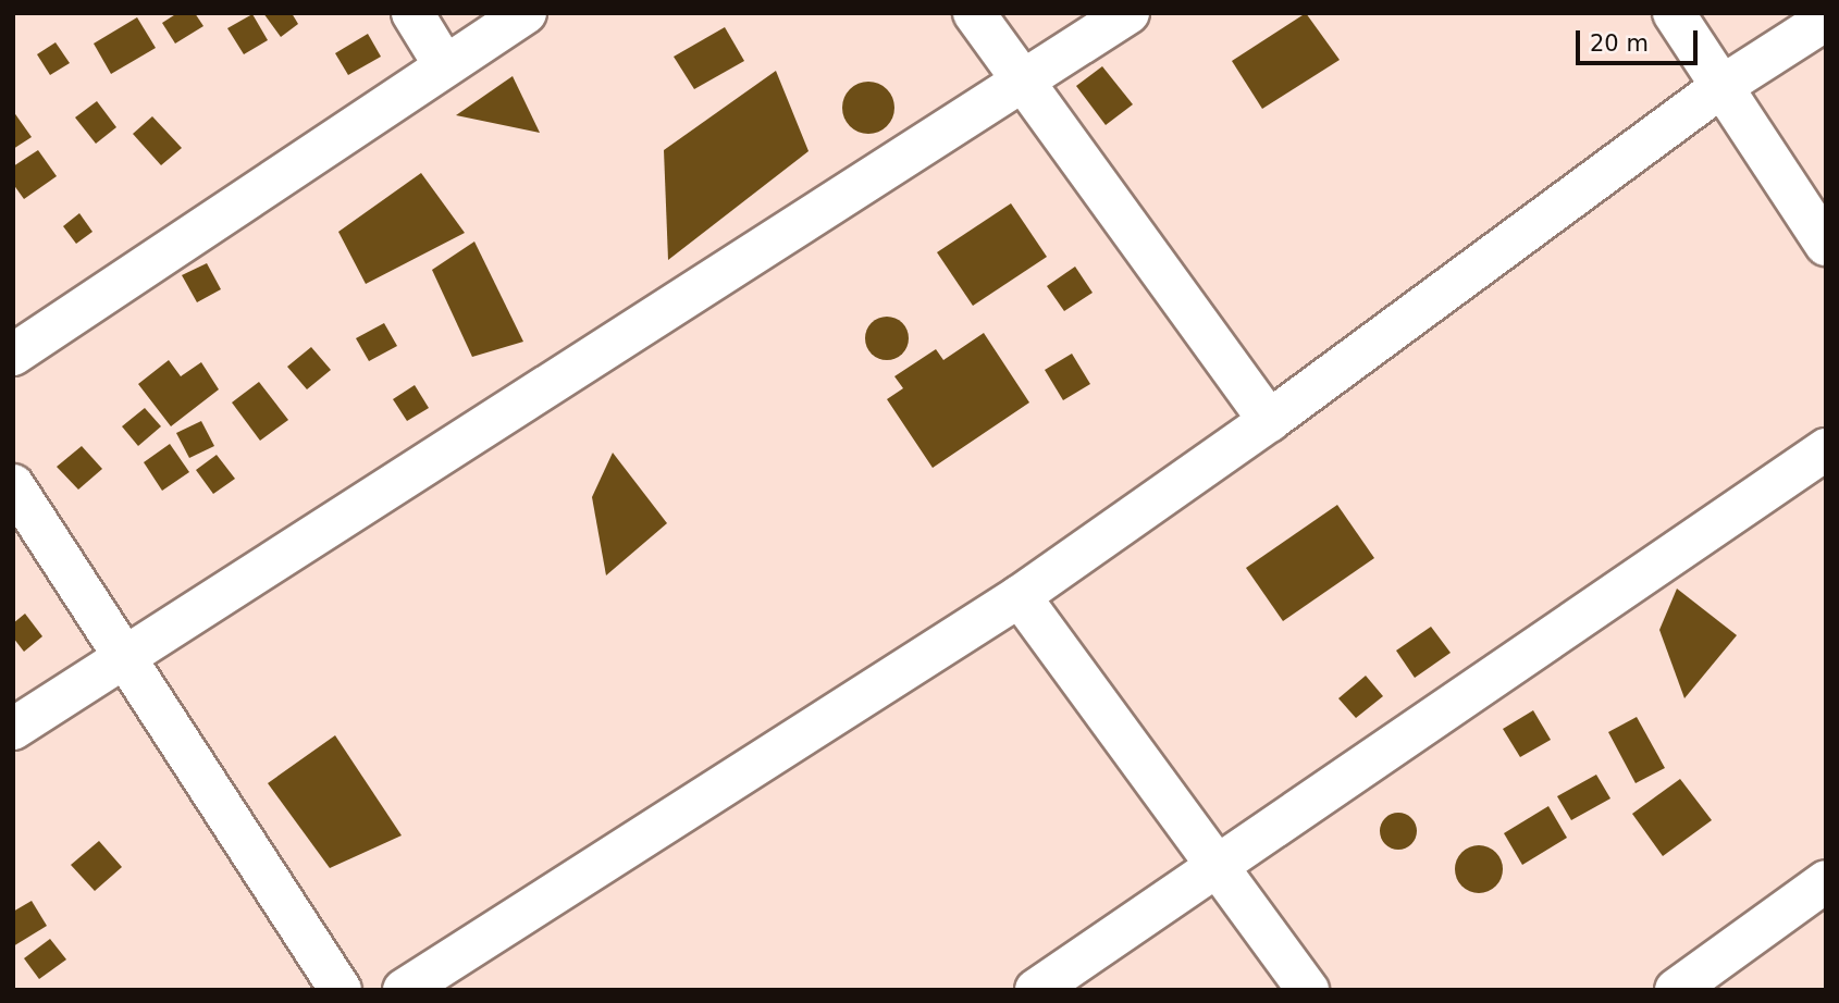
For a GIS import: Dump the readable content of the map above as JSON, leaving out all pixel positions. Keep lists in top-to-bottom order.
{
  "scale_bar": "20 m"
}
